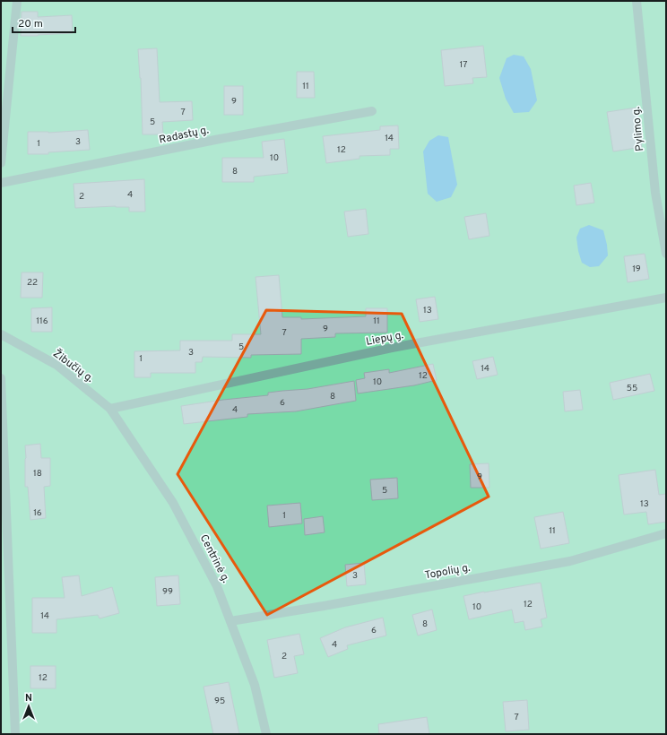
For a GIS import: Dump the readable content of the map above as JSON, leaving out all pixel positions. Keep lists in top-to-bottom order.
{
  "streets": {
    "street": [
      "Pylimo g.",
      "Radastų g.",
      "Liepų g.",
      "Žibučių g.",
      "Centrinė g.",
      "Topolių g."
    ]
  },
  "crossings": [
    ["Liepų g.", "Žibučių g."],
    ["Liepų g.", "Centrinė g."],
    ["Žibučių g.", "Centrinė g."],
    ["Centrinė g.", "Topolių g."]
  ],
  "house_numbers": [
    "17",
    "11",
    "9",
    "7",
    "5",
    "14",
    "3",
    "1",
    "12",
    "10",
    "8",
    "4",
    "2",
    "19",
    "22",
    "13",
    "116",
    "11",
    "9",
    "7",
    "5",
    "3",
    "1",
    "14",
    "12",
    "10",
    "55",
    "8",
    "6",
    "4",
    "18",
    "9",
    "5",
    "13",
    "16",
    "1",
    "11",
    "3",
    "99",
    "12",
    "10",
    "14",
    "8",
    "6",
    "4",
    "2",
    "12",
    "95",
    "7"
  ],
  "scale_bar": "20 m",
  "north": "top"
}
